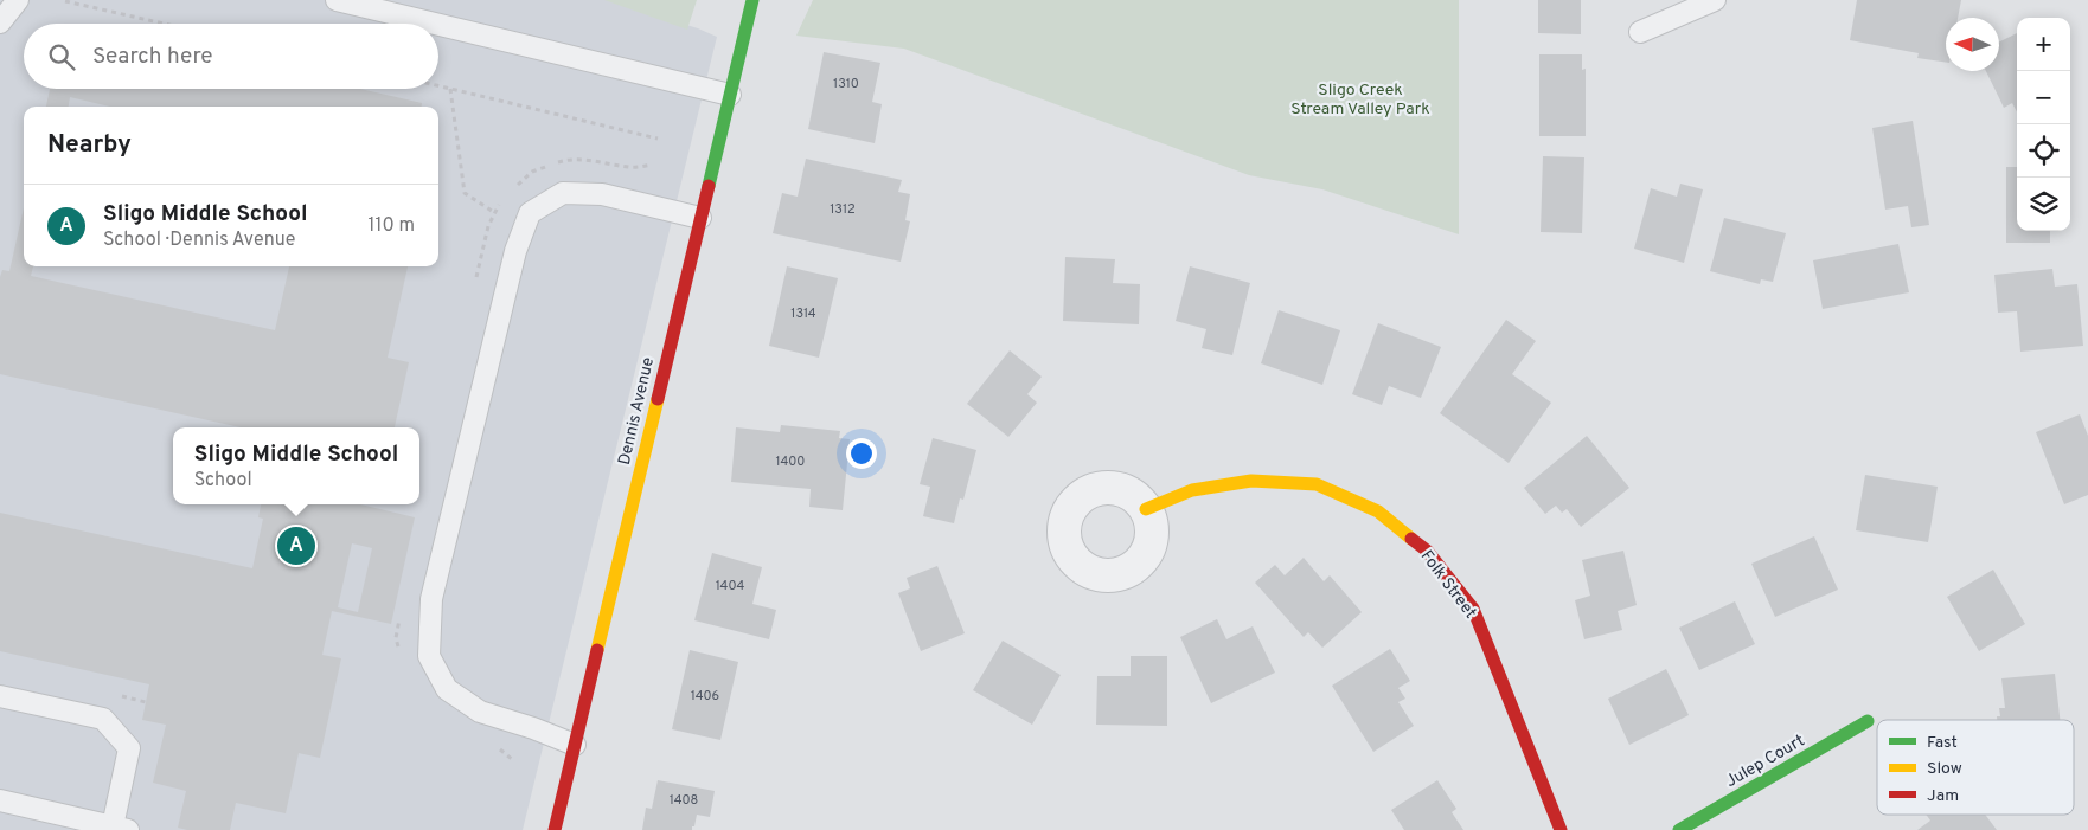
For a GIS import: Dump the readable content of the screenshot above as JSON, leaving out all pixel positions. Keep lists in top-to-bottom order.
{
  "streets": {
    "street": ["Dennis Avenue", "Folk Street", "Julep Court"]
  },
  "parks": ["Sligo Creek Stream Valley Park"],
  "house_numbers": [
    "1310",
    "1312",
    "1314",
    "1400",
    "1404",
    "1406",
    "1408"
  ],
  "legend": ["Fast", "Slow", "Jam"],
  "north": "left",
  "page": {
    "map_buttons": ["+", "−"],
    "search": "Search here",
    "heading": "Nearby",
    "list": [
      {
        "mark": "A",
        "name": "Sligo Middle School",
        "note": "School · Dennis Avenue",
        "value": "110 m"
      }
    ],
    "popup": ["Sligo Middle School", "School"],
    "pins": "A"
  }
}
